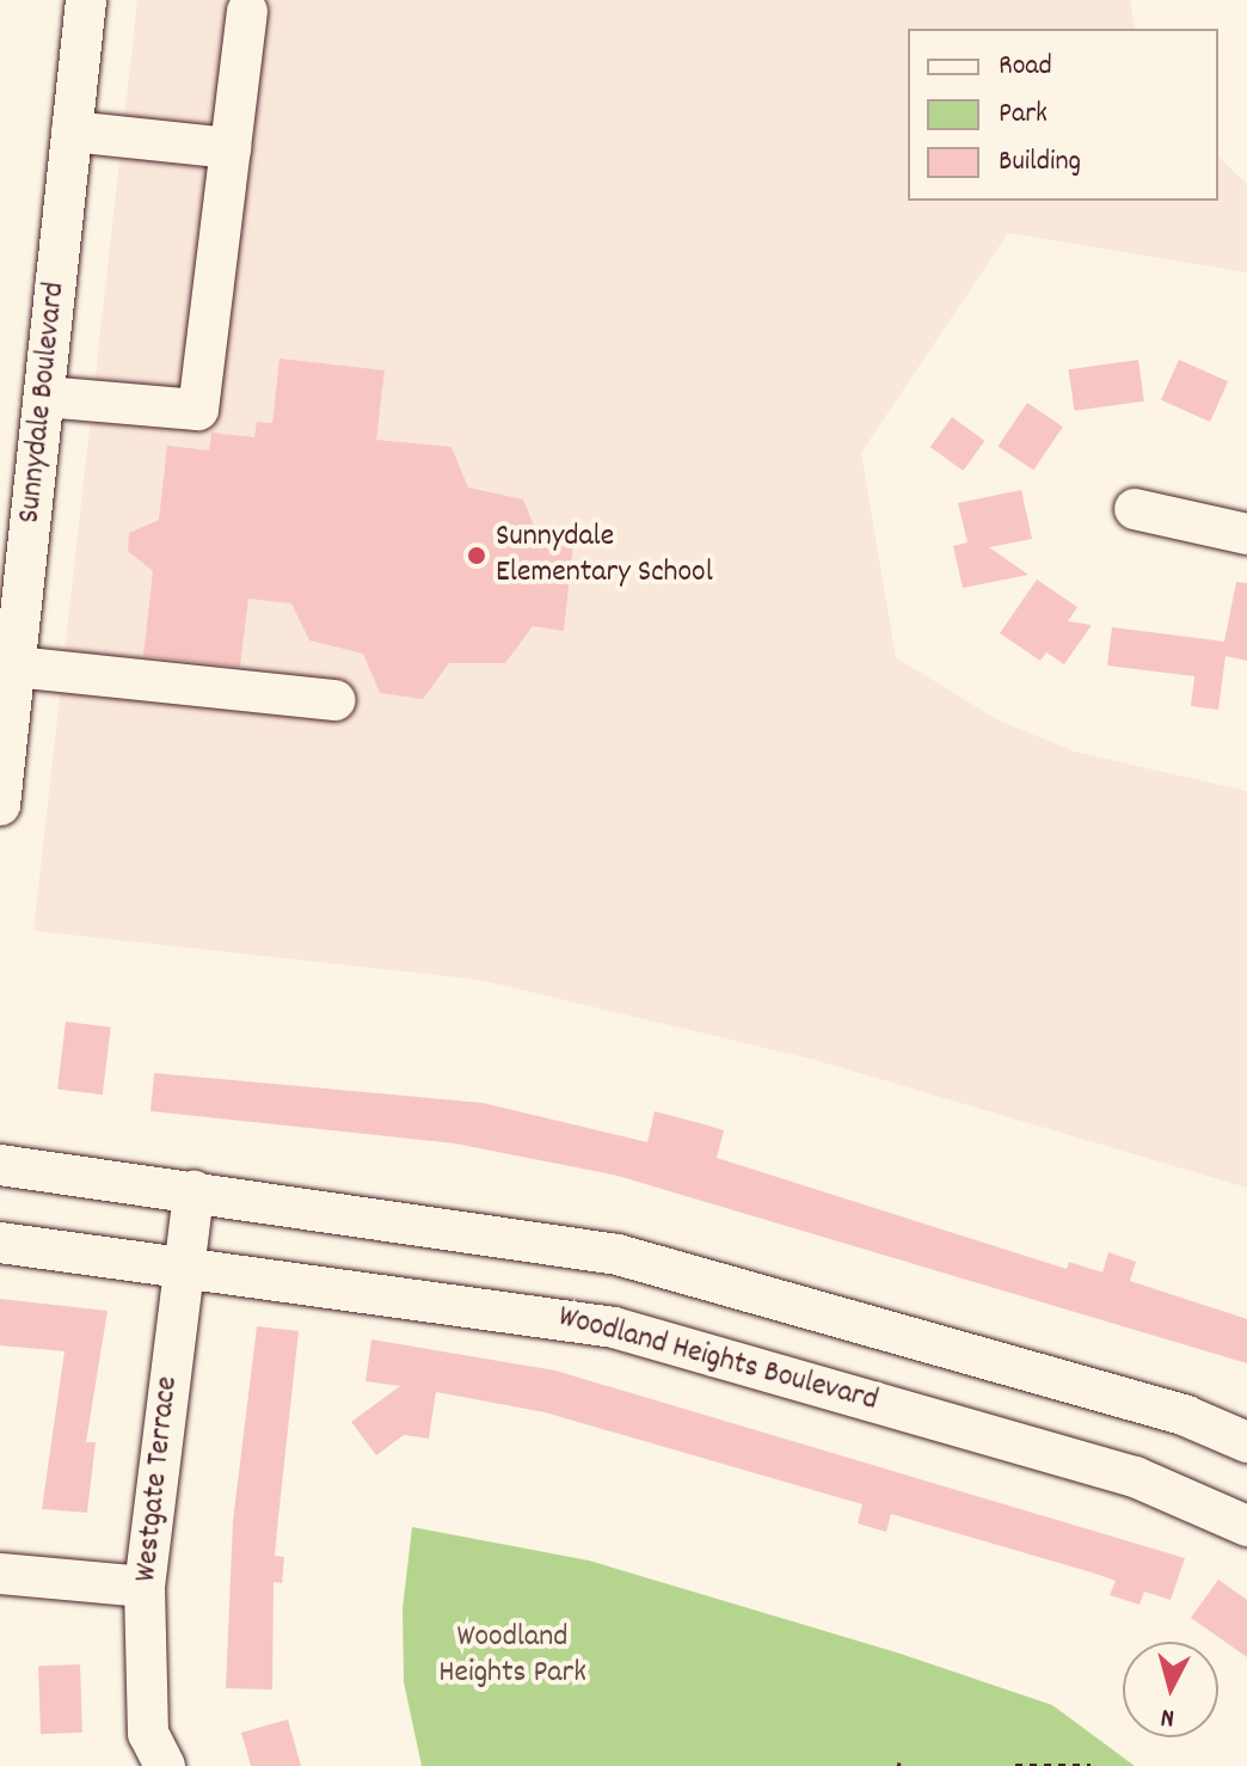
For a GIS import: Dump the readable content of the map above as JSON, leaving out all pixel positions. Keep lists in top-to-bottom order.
{
  "streets": {
    "street": ["Sunnydale Boulevard", "Woodland Heights Boulevard", "Westgate Terrace"]
  },
  "crossings": [
    ["Woodland Heights Boulevard", "Westgate Terrace"]
  ],
  "parks": ["Woodland Heights Park"],
  "places": ["Sunnydale Elementary School"],
  "legend": ["Road", "Park", "Building"],
  "north": "bottom"
}
